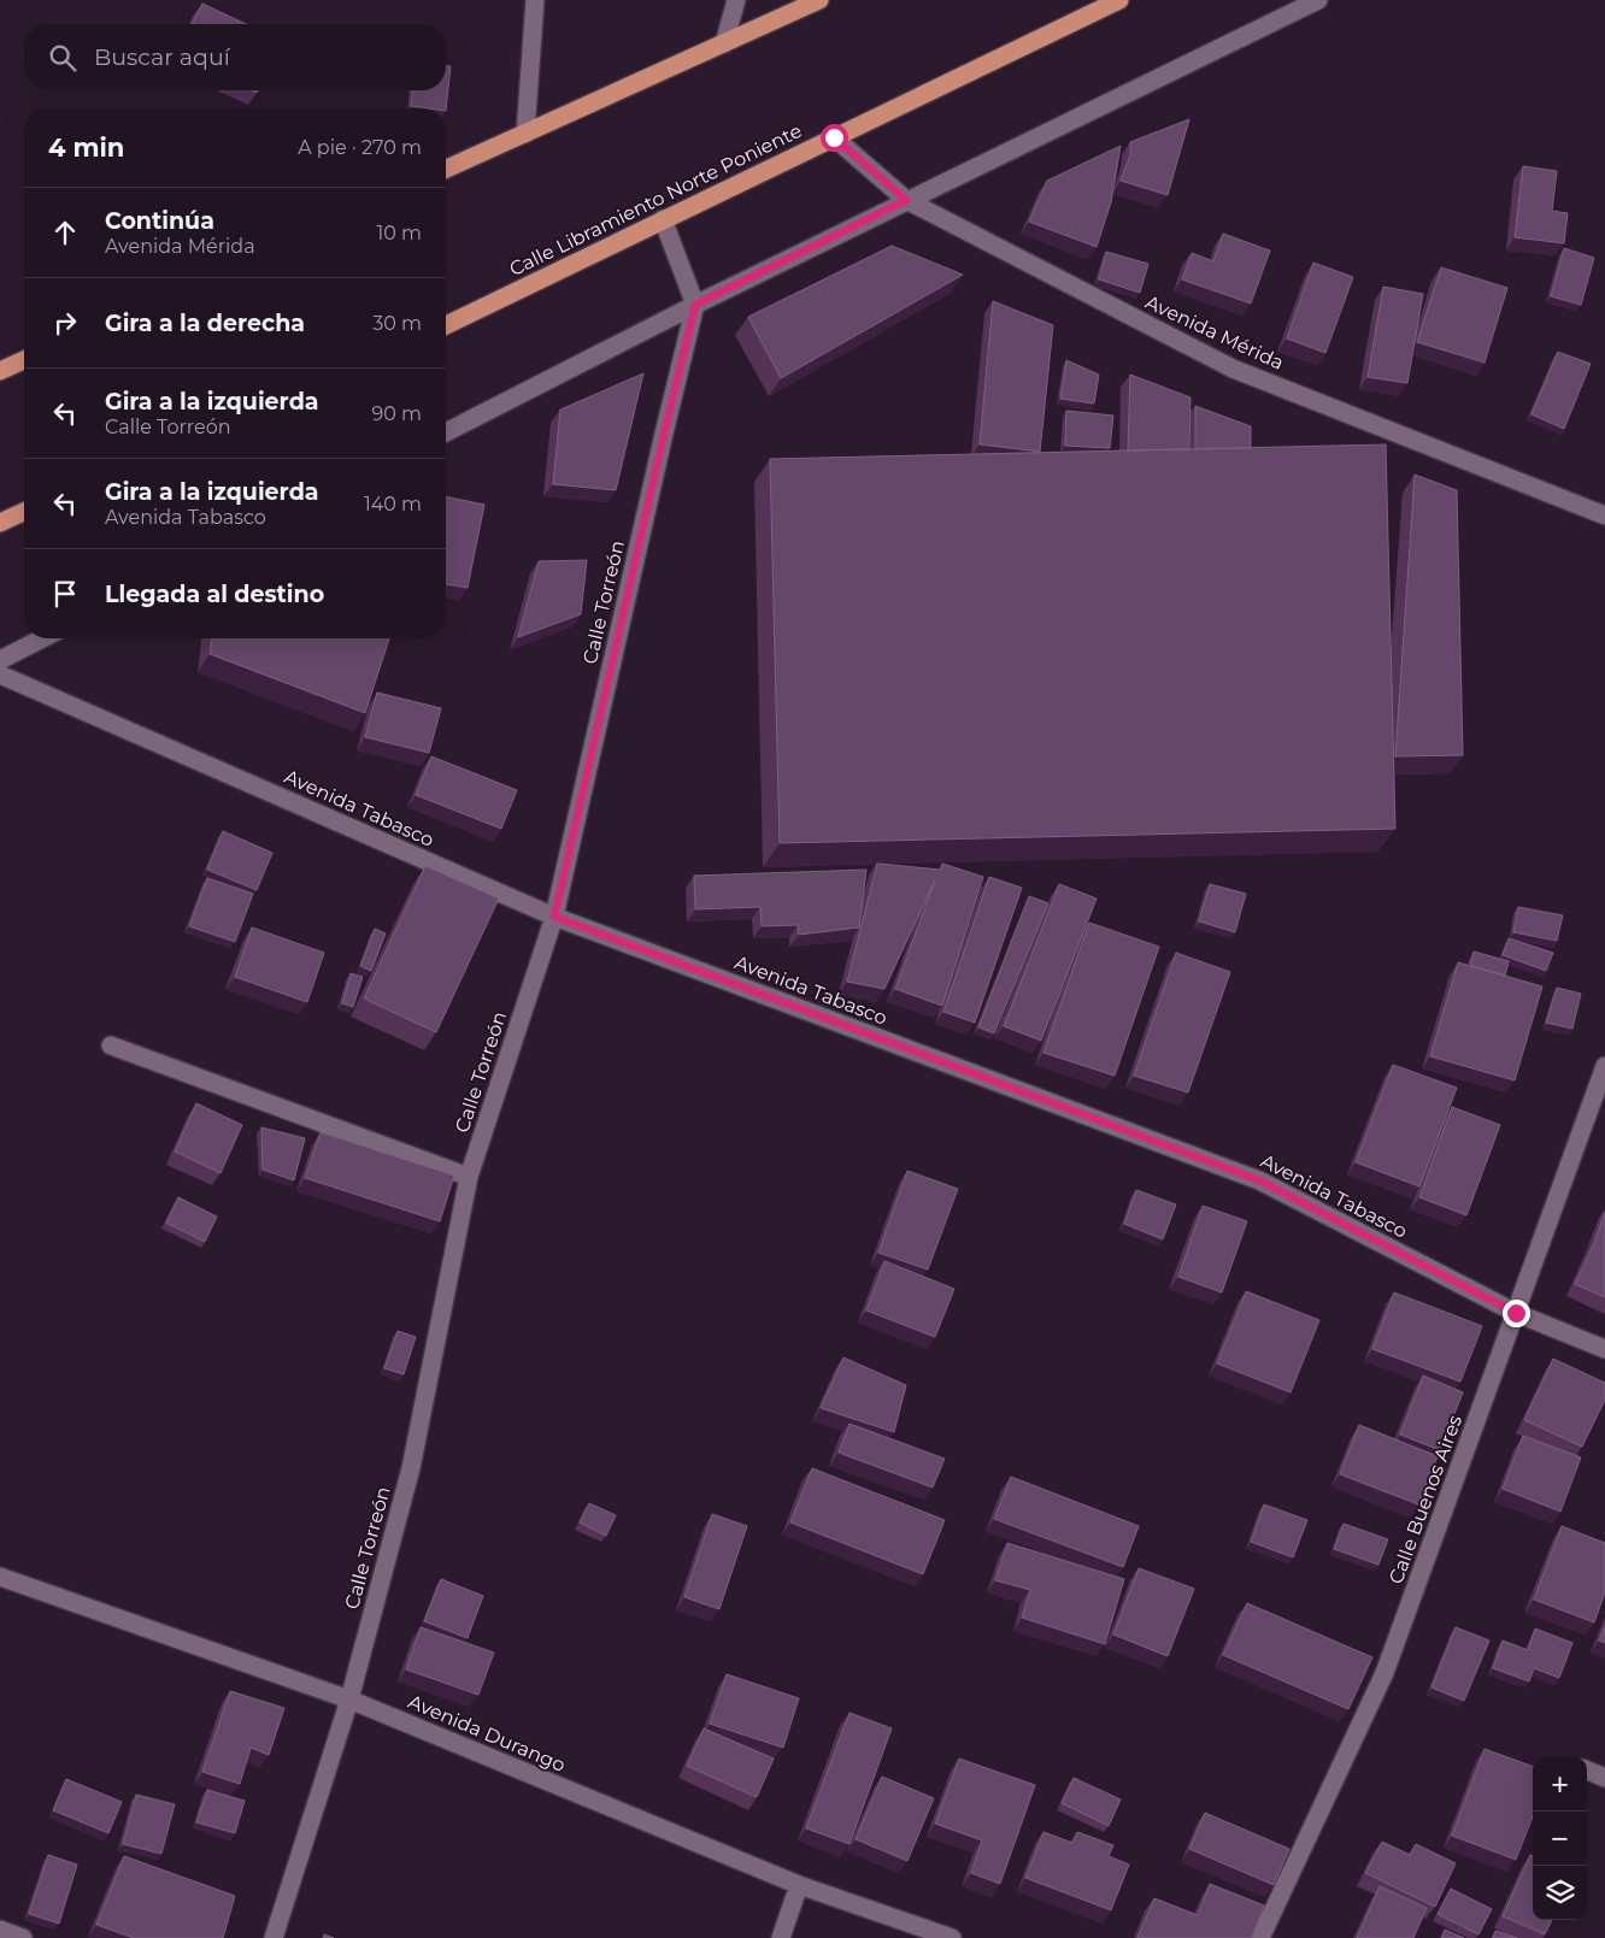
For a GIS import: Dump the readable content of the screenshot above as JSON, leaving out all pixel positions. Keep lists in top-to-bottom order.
{
  "streets": {
    "highway": ["Calle Libramiento Norte Poniente"],
    "street": [
      "Avenida Mérida",
      "Calle Torreón",
      "Avenida Tabasco",
      "Calle Buenos Aires",
      "Avenida Durango"
    ]
  },
  "crossings": [
    ["Calle Libramiento Norte Poniente", "Avenida Mérida"],
    ["Calle Torreón", "Avenida Tabasco"],
    ["Calle Torreón", "Avenida Durango"],
    ["Avenida Tabasco", "Calle Buenos Aires"]
  ],
  "page": {
    "search": "Buscar aquí",
    "heading": ["4 min", "A pie · 270 m"],
    "list": [
      ["Continúa", "Avenida Mérida", "10 m"],
      ["Gira a la derecha", "30 m"],
      ["Gira a la izquierda", "Calle Torreón", "90 m"],
      ["Gira a la izquierda", "Avenida Tabasco", "140 m"],
      "Llegada al destino"
    ],
    "map_buttons": ["+", "−"]
  }
}
